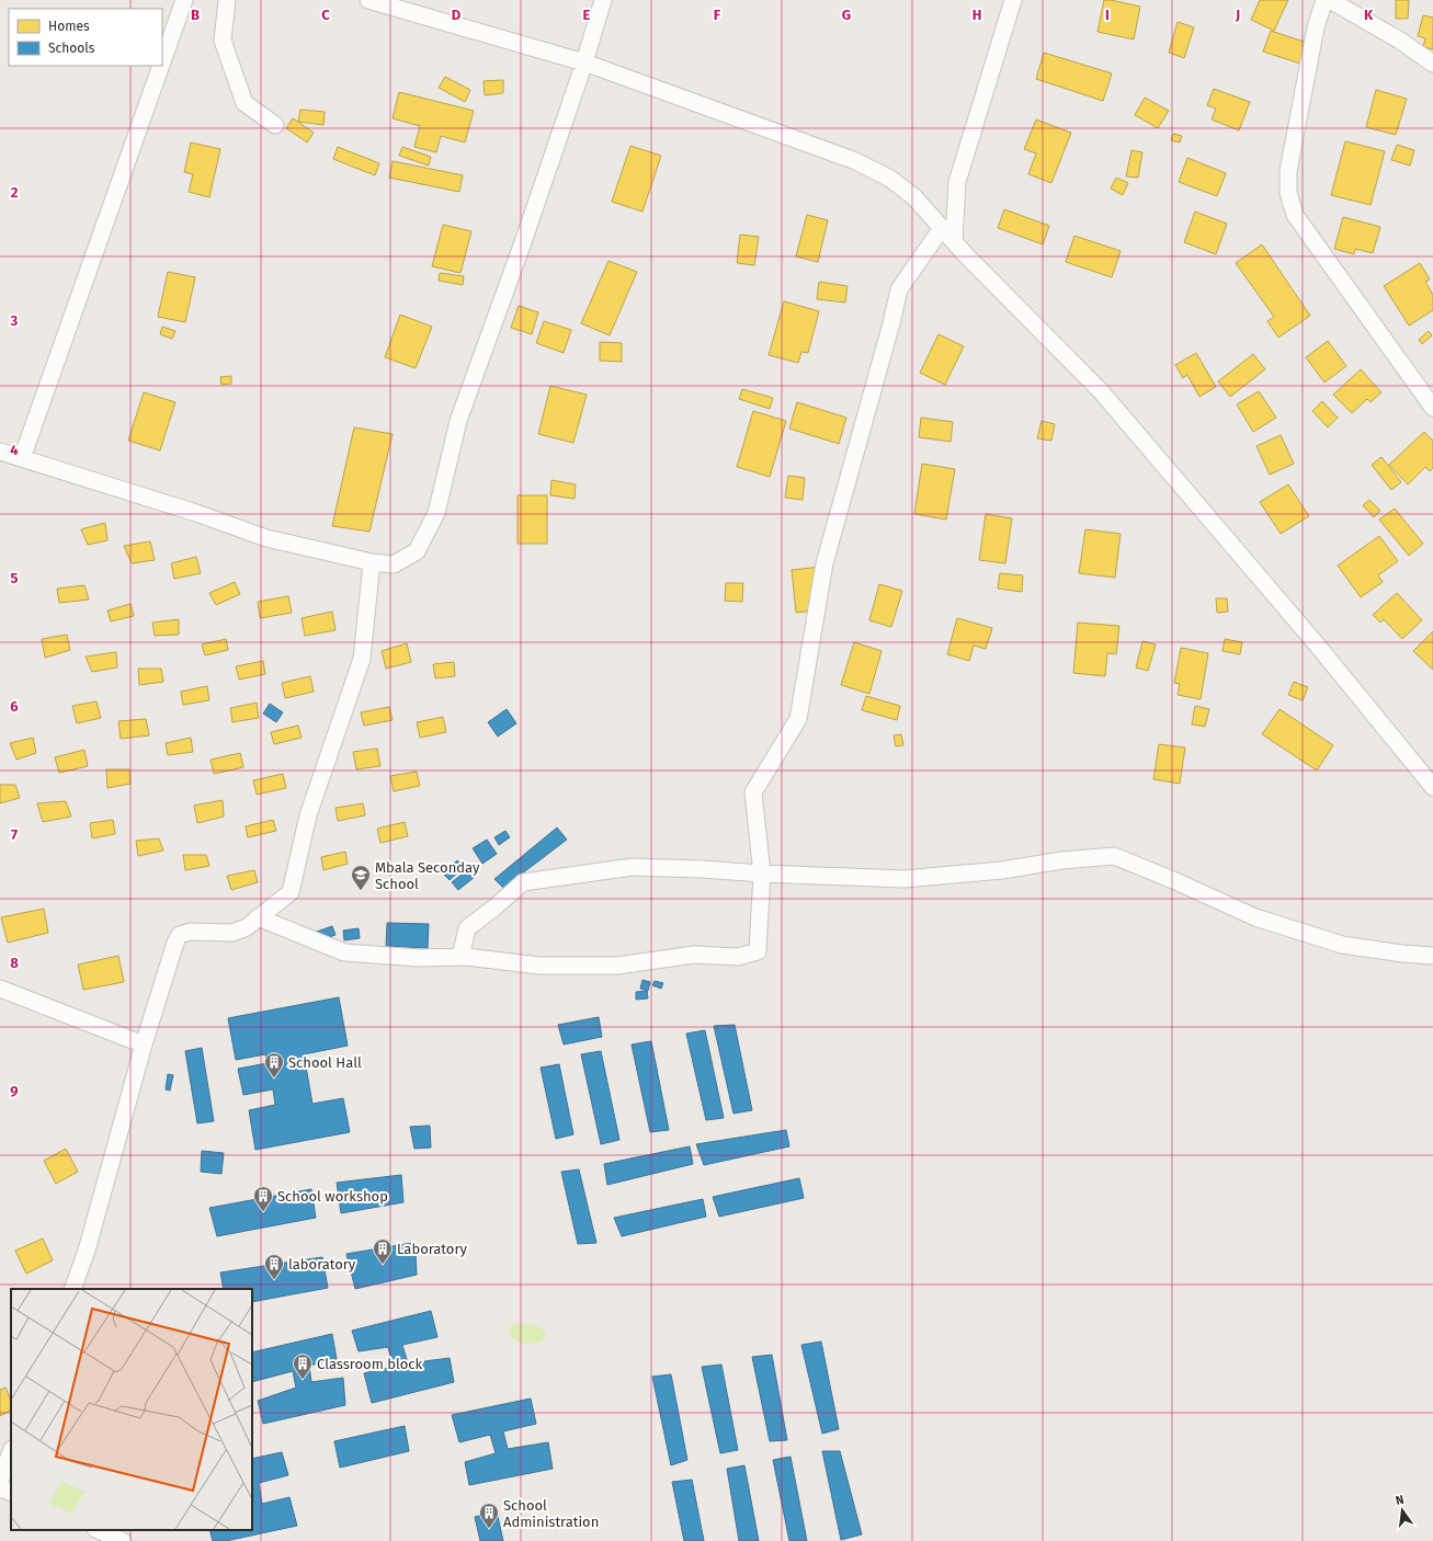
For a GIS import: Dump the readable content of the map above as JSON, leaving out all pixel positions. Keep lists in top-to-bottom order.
{
  "places": {
    "school or university": ["Mbala Seconday School"],
    "building": [
      "School Hall",
      "School workshop",
      "Laboratory",
      "laboratory",
      "Classroom block",
      "School Administration"
    ]
  },
  "legend": ["Homes", "Schools"],
  "north": "top",
  "grid": {
    "columns": [
      "B",
      "C",
      "D",
      "E",
      "F",
      "G",
      "H",
      "I",
      "J",
      "K"
    ],
    "rows": [
      "2",
      "3",
      "4",
      "5",
      "6",
      "7",
      "8",
      "9"
    ]
  }
}
